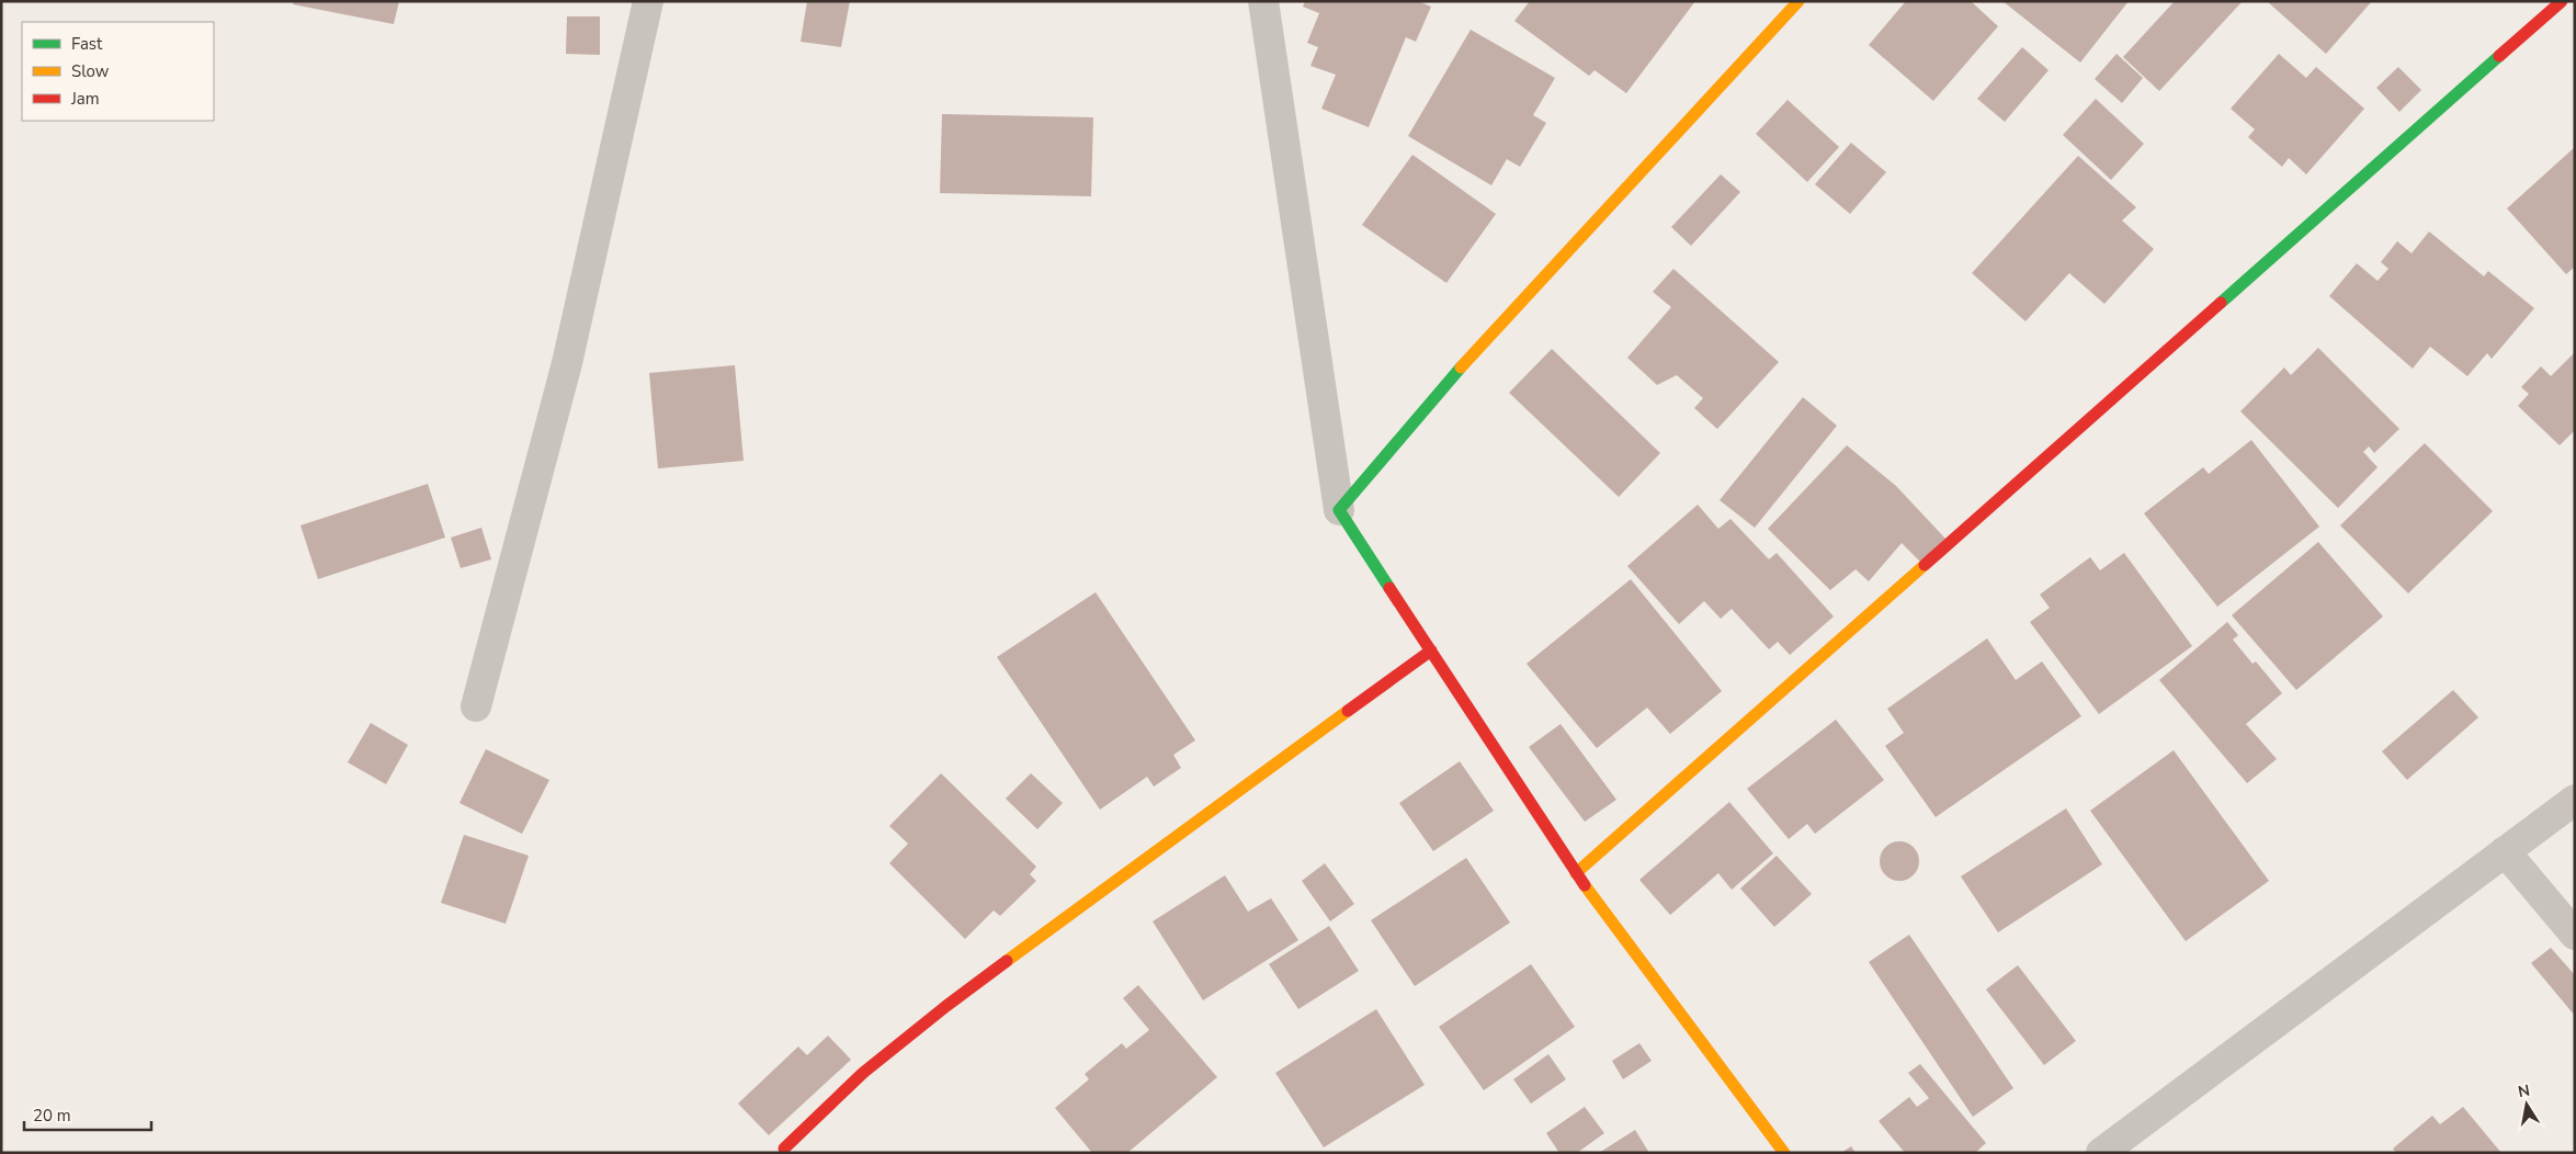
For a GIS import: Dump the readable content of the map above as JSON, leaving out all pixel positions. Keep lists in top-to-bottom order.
{
  "legend": ["Fast", "Slow", "Jam"],
  "scale_bar": "20 m",
  "north": "top"
}
